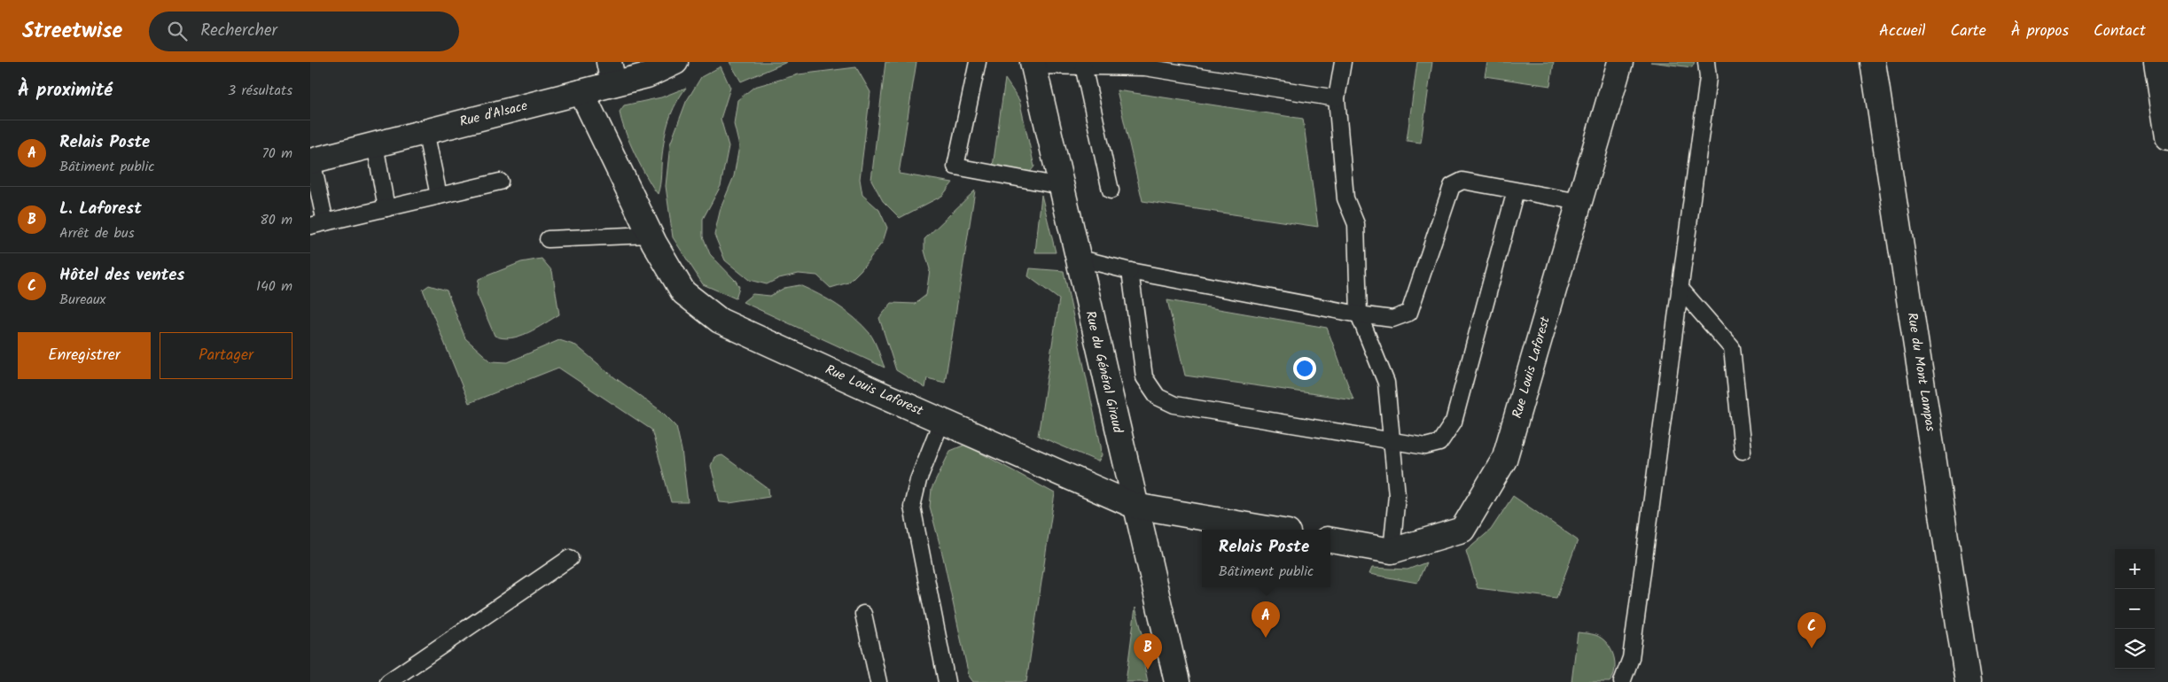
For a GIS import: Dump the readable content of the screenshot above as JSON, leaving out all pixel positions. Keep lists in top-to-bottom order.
{
  "streets": {
    "street": [
      "Rue d'Alsace",
      "Rue Louis Laforest",
      "Rue du Général Giraud",
      "Rue du Mont Lampas"
    ]
  },
  "crossings": [
    ["Rue d'Alsace", "Rue Louis Laforest"],
    ["Rue Louis Laforest", "Rue du Général Giraud"]
  ],
  "page": {
    "header": "Streetwise",
    "search": "Rechercher",
    "nav": [
      "Accueil",
      "Carte",
      "À propos",
      "Contact"
    ],
    "heading": ["À proximité", "3 résultats"],
    "list": [
      {
        "mark": "A",
        "name": "Relais Poste",
        "note": "Bâtiment public",
        "value": "70 m"
      },
      {
        "mark": "B",
        "name": "L. Laforest",
        "note": "Arrêt de bus",
        "value": "80 m"
      },
      {
        "mark": "C",
        "name": "Hôtel des ventes",
        "note": "Bureaux",
        "value": "140 m"
      }
    ],
    "buttons": ["Enregistrer", "Partager"],
    "popup": ["Relais Poste", "Bâtiment public"],
    "map_buttons": ["+", "−"],
    "pins": ["A", "C", "B"]
  }
}
